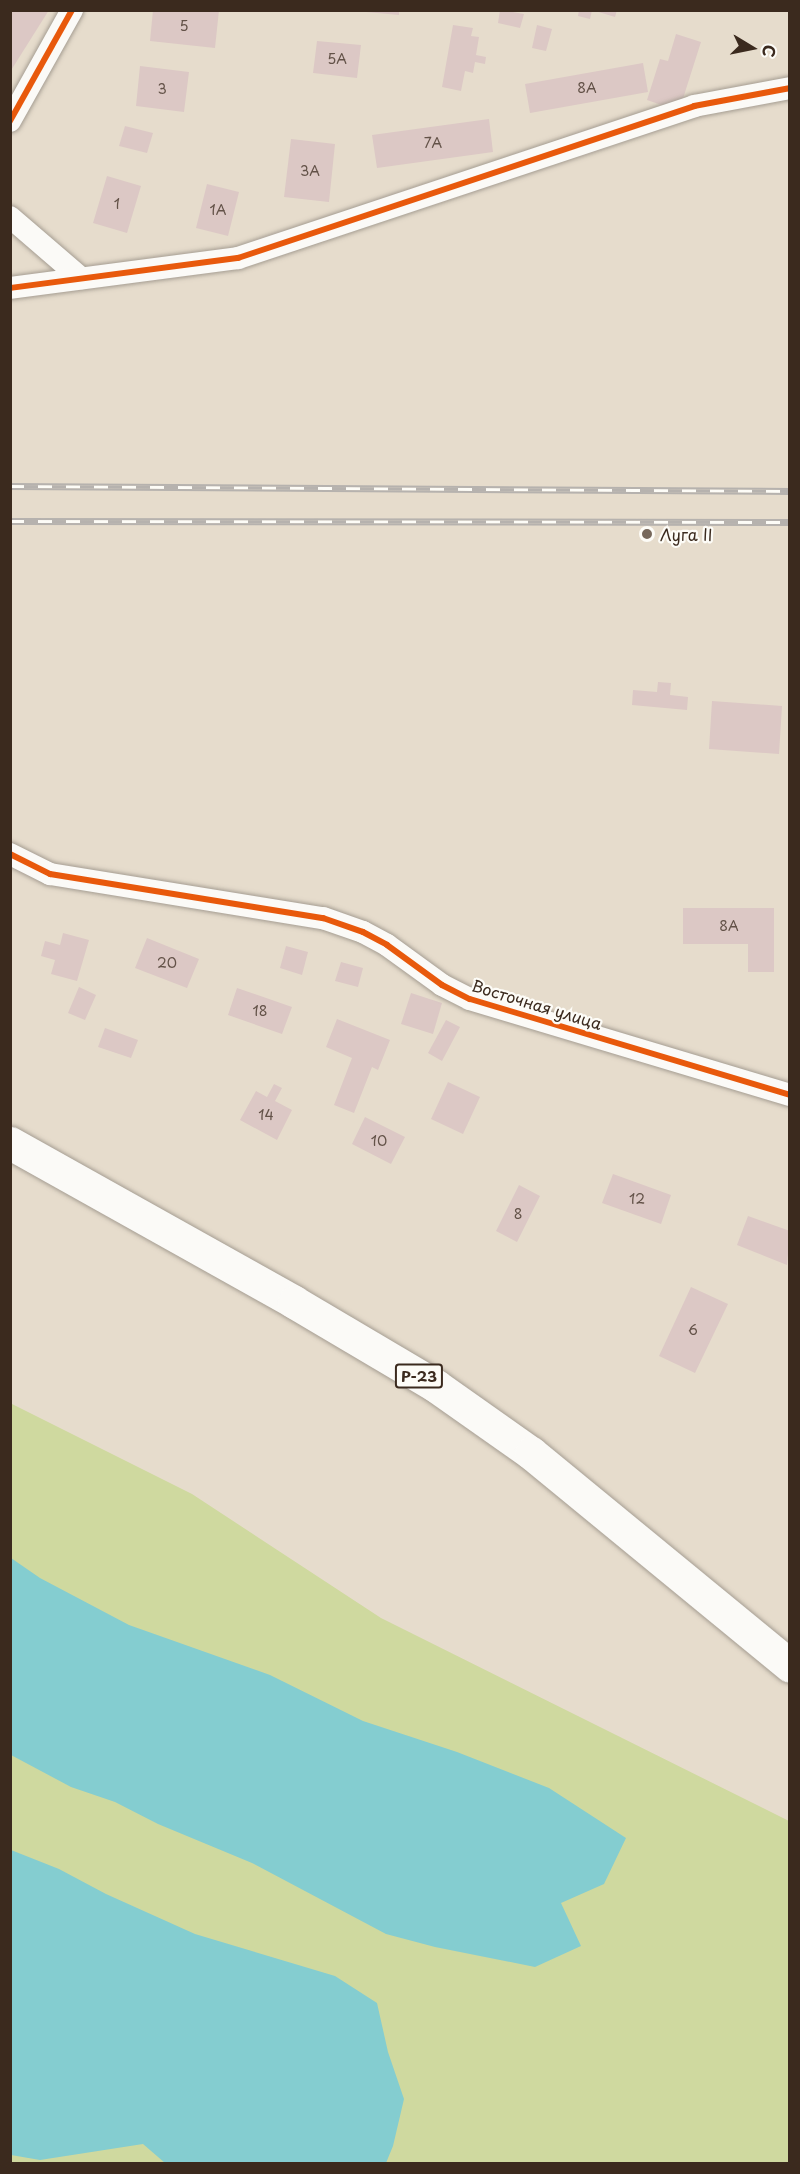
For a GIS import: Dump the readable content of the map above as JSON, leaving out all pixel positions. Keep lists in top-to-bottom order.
{
  "streets": {
    "main road": ["Р-23"],
    "street": ["Восточная улица"]
  },
  "places": ["Луга II"],
  "house_numbers": [
    "5",
    "5А",
    "8А",
    "3",
    "7А",
    "3А",
    "1",
    "1А",
    "8А",
    "20",
    "18",
    "14",
    "10",
    "12",
    "8",
    "6"
  ],
  "north": "right"
}
